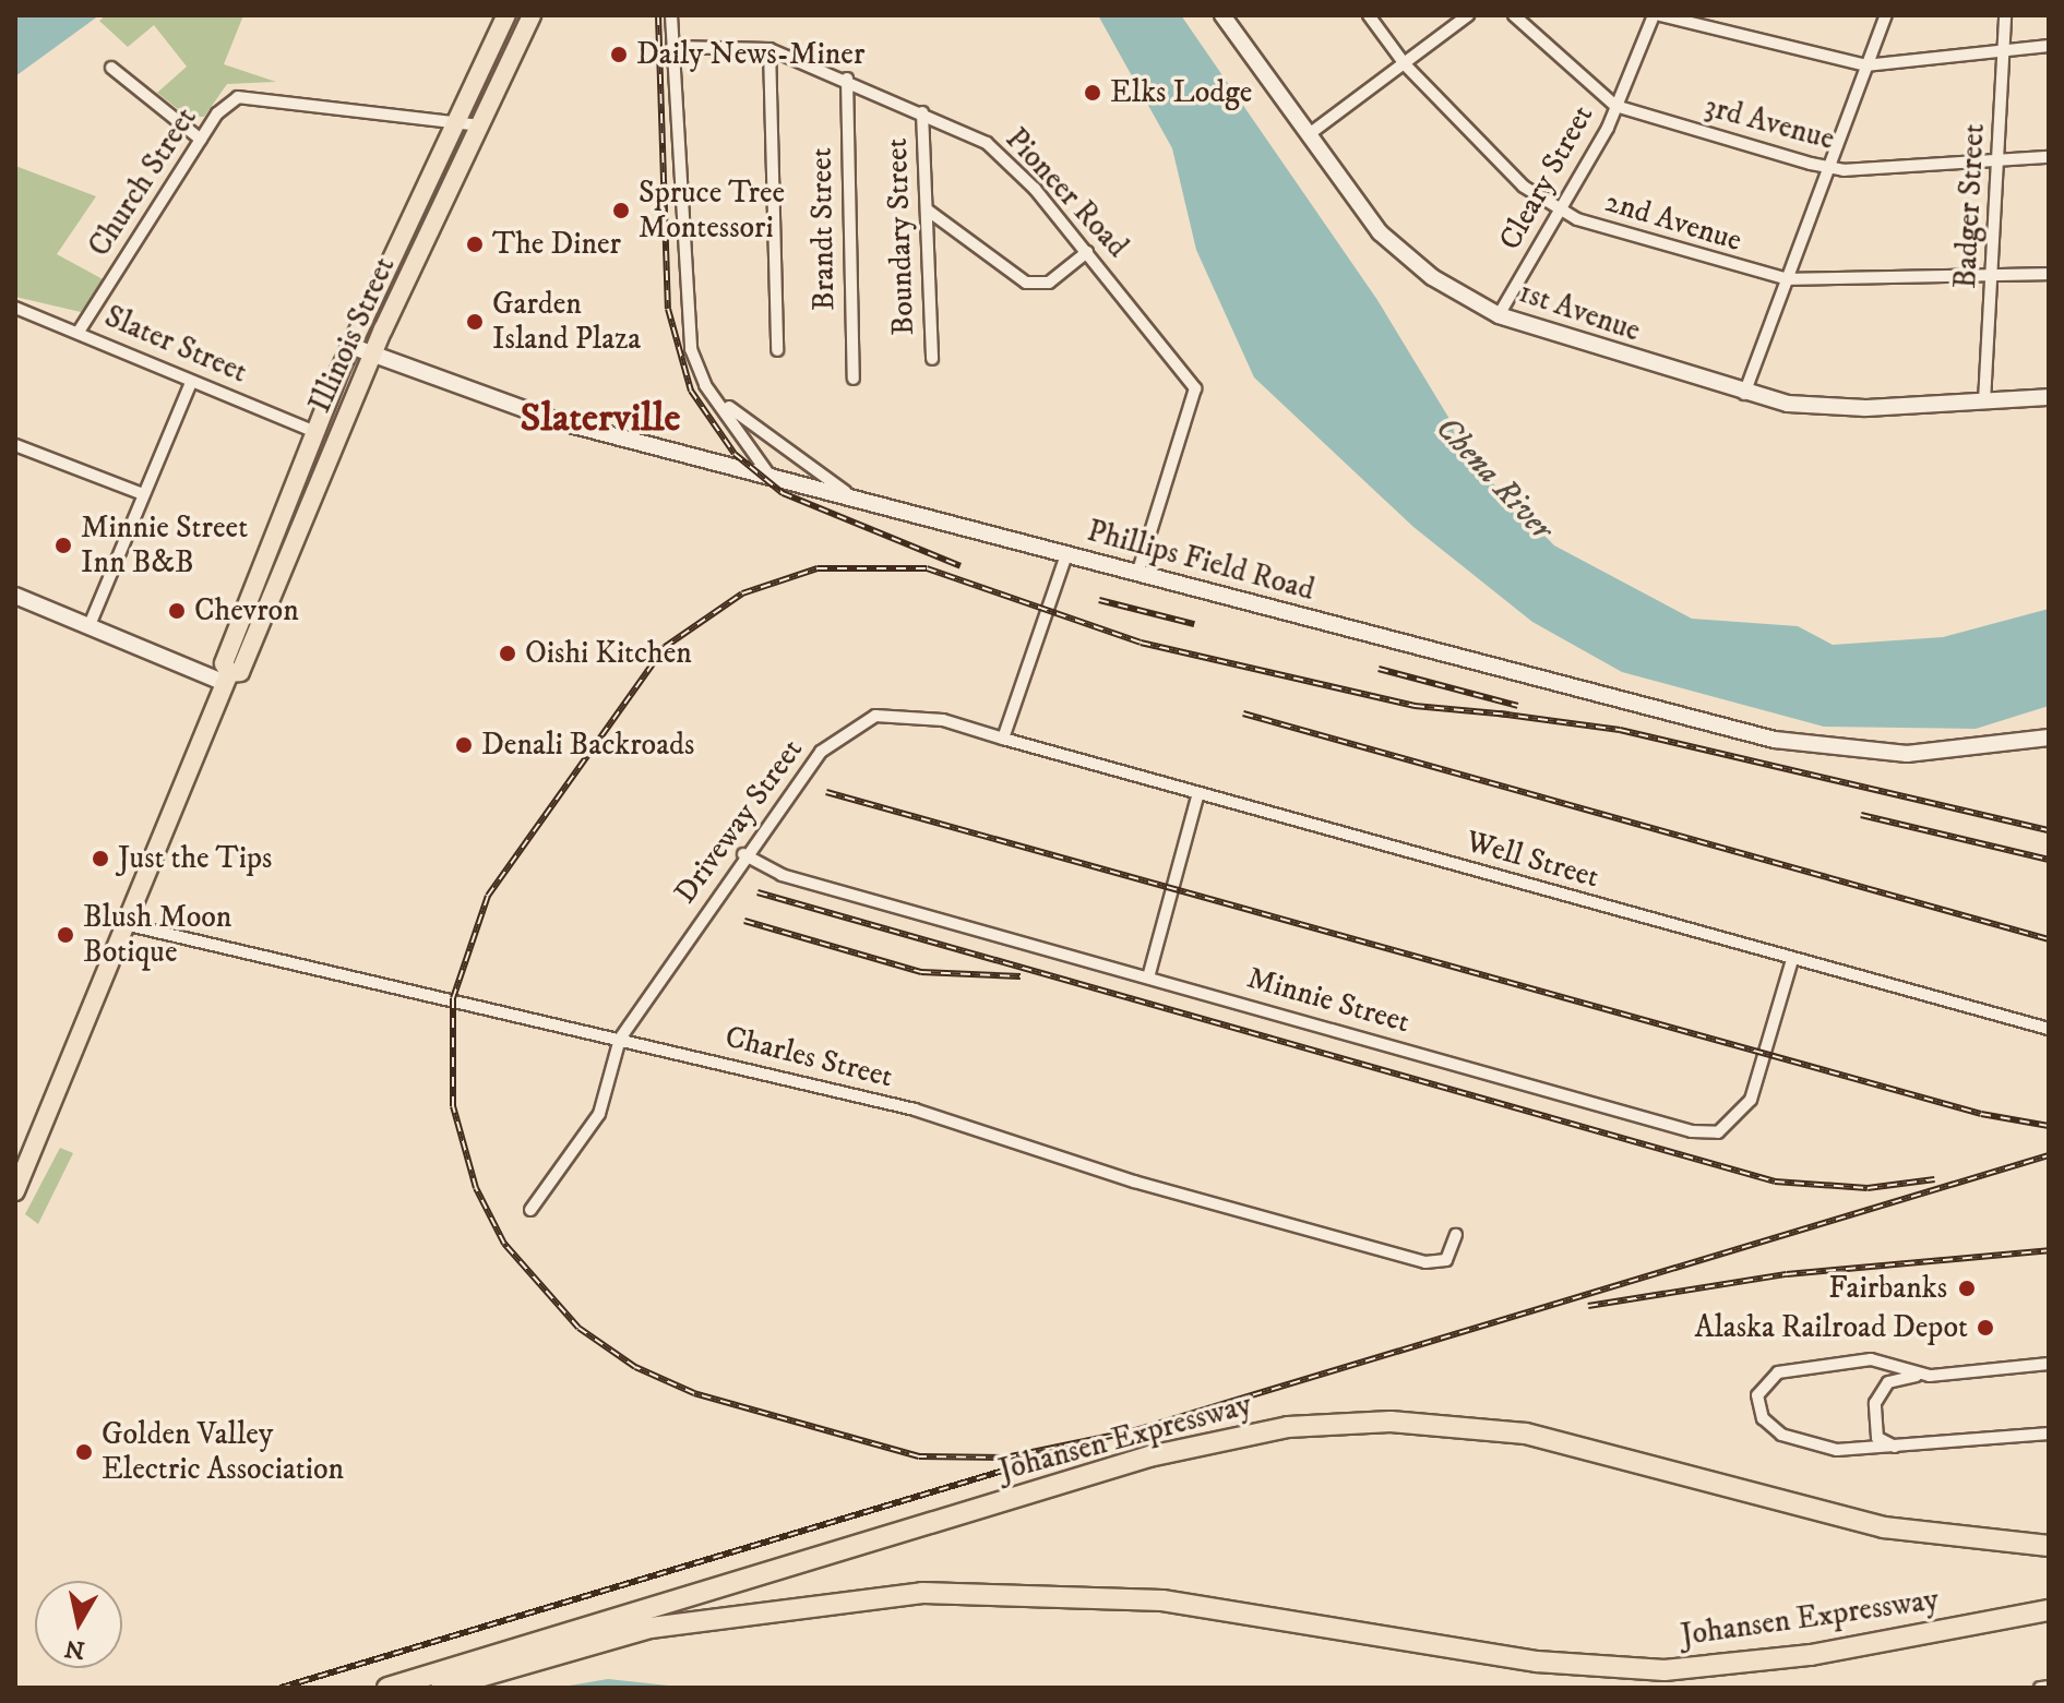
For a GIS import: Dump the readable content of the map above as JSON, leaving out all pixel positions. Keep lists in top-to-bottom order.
{
  "streets": {
    "highway": ["Johansen Expressway"],
    "main road": ["Illinois Street"],
    "street": [
      "3rd Avenue",
      "Cleary Street",
      "Church Street",
      "Pioneer Road",
      "Badger Street",
      "2nd Avenue",
      "Brandt Street",
      "Boundary Street",
      "1st Avenue",
      "Slater Street",
      "Phillips Field Road",
      "Driveway Street",
      "Well Street",
      "Minnie Street",
      "Charles Street"
    ]
  },
  "crossings": [
    ["3rd Avenue", "Cleary Street"],
    ["3rd Avenue", "Badger Street"],
    ["Cleary Street", "2nd Avenue"],
    ["Cleary Street", "1st Avenue"],
    ["Church Street", "Illinois Street"],
    ["Church Street", "Slater Street"],
    ["Pioneer Road", "Brandt Street"],
    ["Pioneer Road", "Boundary Street"],
    ["Pioneer Road", "Phillips Field Road"],
    ["Badger Street", "2nd Avenue"],
    ["Badger Street", "1st Avenue"],
    ["Illinois Street", "Slater Street"],
    ["Illinois Street", "Phillips Field Road"],
    ["Illinois Street", "Charles Street"],
    ["Driveway Street", "Well Street"],
    ["Driveway Street", "Minnie Street"],
    ["Driveway Street", "Charles Street"],
    ["Well Street", "Minnie Street"]
  ],
  "districts": ["Slaterville"],
  "water": ["Chena River"],
  "places": [
    "Daily News-Miner",
    "Elks Lodge",
    "Spruce Tree Montessori",
    "The Diner",
    "Garden Island Plaza",
    "Minnie Street Inn B&B",
    "Chevron",
    "Oishi Kitchen",
    "Denali Backroads",
    "Just the Tips",
    "Blush Moon Botique",
    "Fairbanks",
    "Alaska Railroad Depot",
    "Golden Valley Electric Association"
  ],
  "north": "bottom"
}
